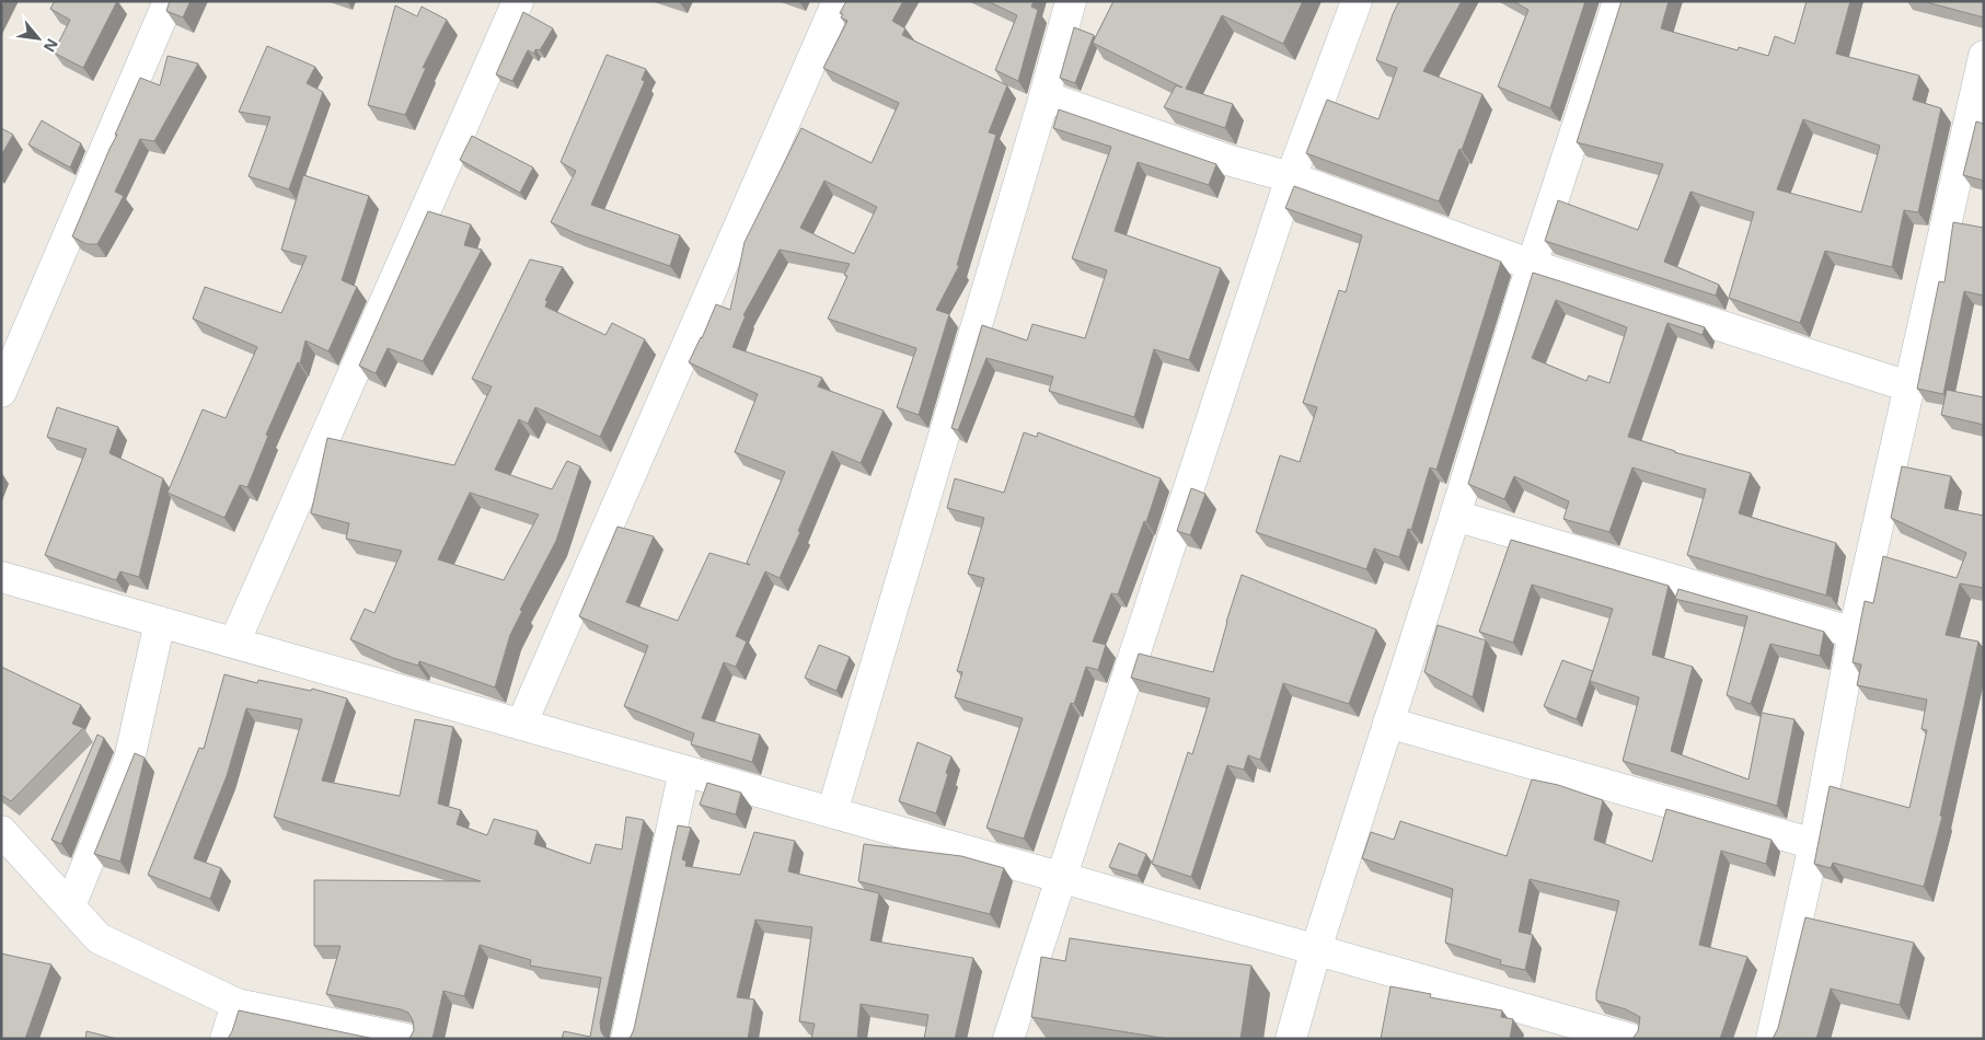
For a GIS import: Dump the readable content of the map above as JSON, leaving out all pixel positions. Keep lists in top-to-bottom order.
{
  "north": "bottom right"
}
